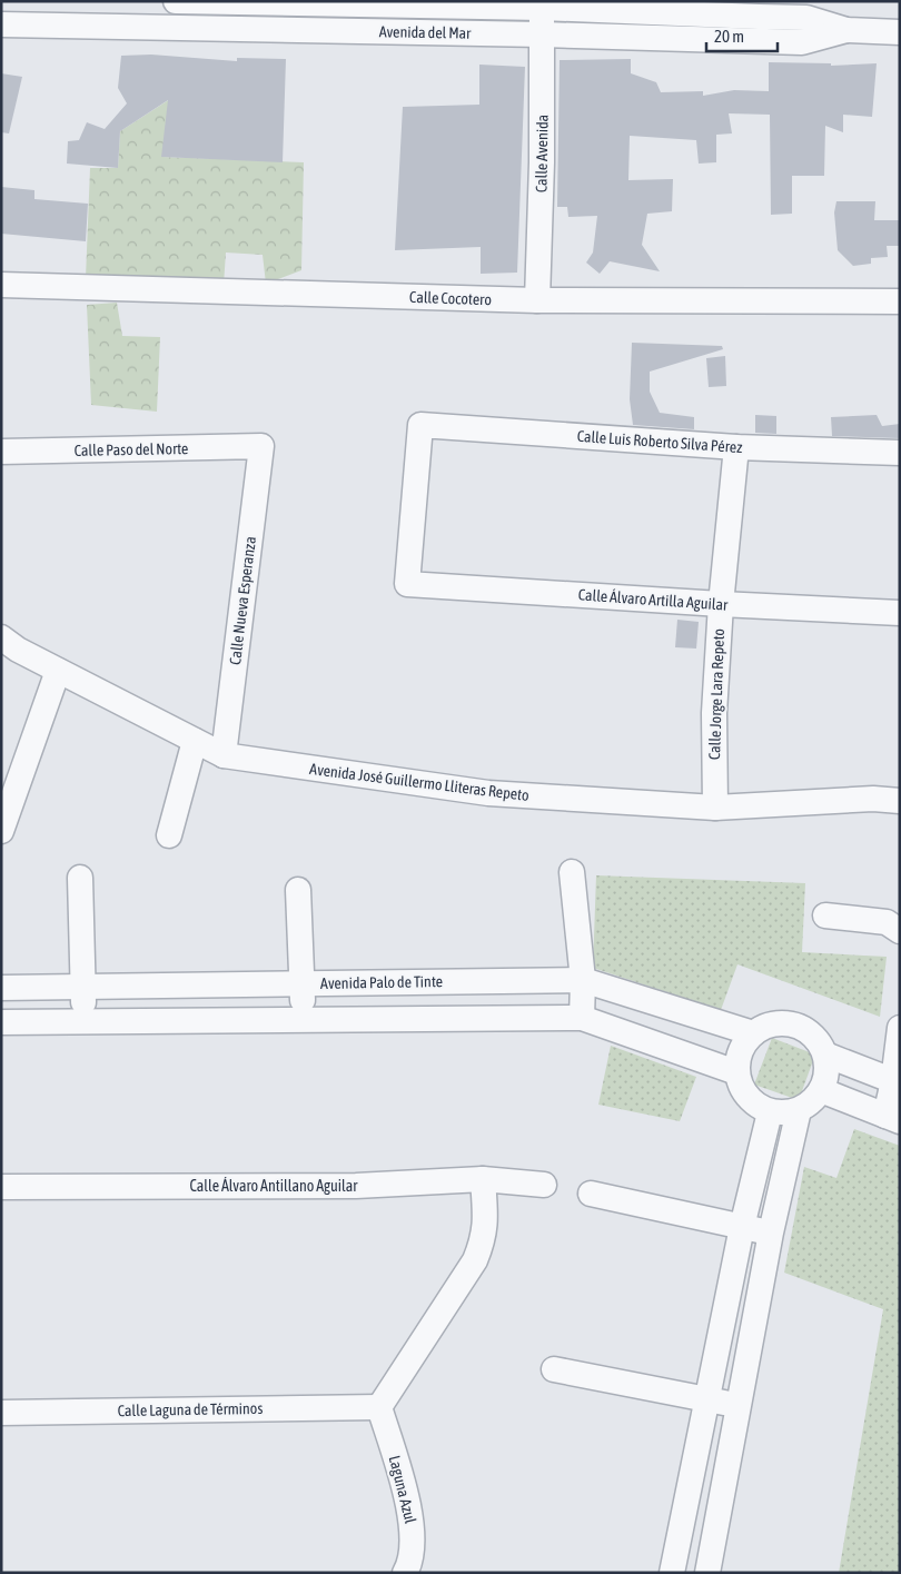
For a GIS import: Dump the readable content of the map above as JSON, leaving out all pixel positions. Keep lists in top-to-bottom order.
{
  "streets": {
    "street": [
      "Avenida del Mar",
      "Calle Avenida",
      "Calle Cocotero",
      "Calle Luis Roberto Silva Pérez",
      "Calle Paso del Norte",
      "Calle Álvaro Artilla Aguilar",
      "Calle Nueva Esperanza",
      "Calle Jorge Lara Repeto",
      "Avenida José Guillermo Lliteras Repeto",
      "Avenida Palo de Tinte",
      "Calle Álvaro Antillano Aguilar",
      "Calle Laguna de Términos",
      "Laguna Azul"
    ]
  },
  "crossings": [
    ["Avenida del Mar", "Calle Avenida"],
    ["Calle Avenida", "Calle Cocotero"],
    ["Calle Luis Roberto Silva Pérez", "Calle Álvaro Artilla Aguilar"],
    ["Calle Luis Roberto Silva Pérez", "Calle Jorge Lara Repeto"],
    ["Calle Paso del Norte", "Calle Nueva Esperanza"],
    ["Calle Álvaro Artilla Aguilar", "Calle Jorge Lara Repeto"],
    ["Calle Nueva Esperanza", "Avenida José Guillermo Lliteras Repeto"],
    ["Calle Jorge Lara Repeto", "Avenida José Guillermo Lliteras Repeto"],
    ["Calle Laguna de Términos", "Laguna Azul"]
  ],
  "scale_bar": "20 m"
}
